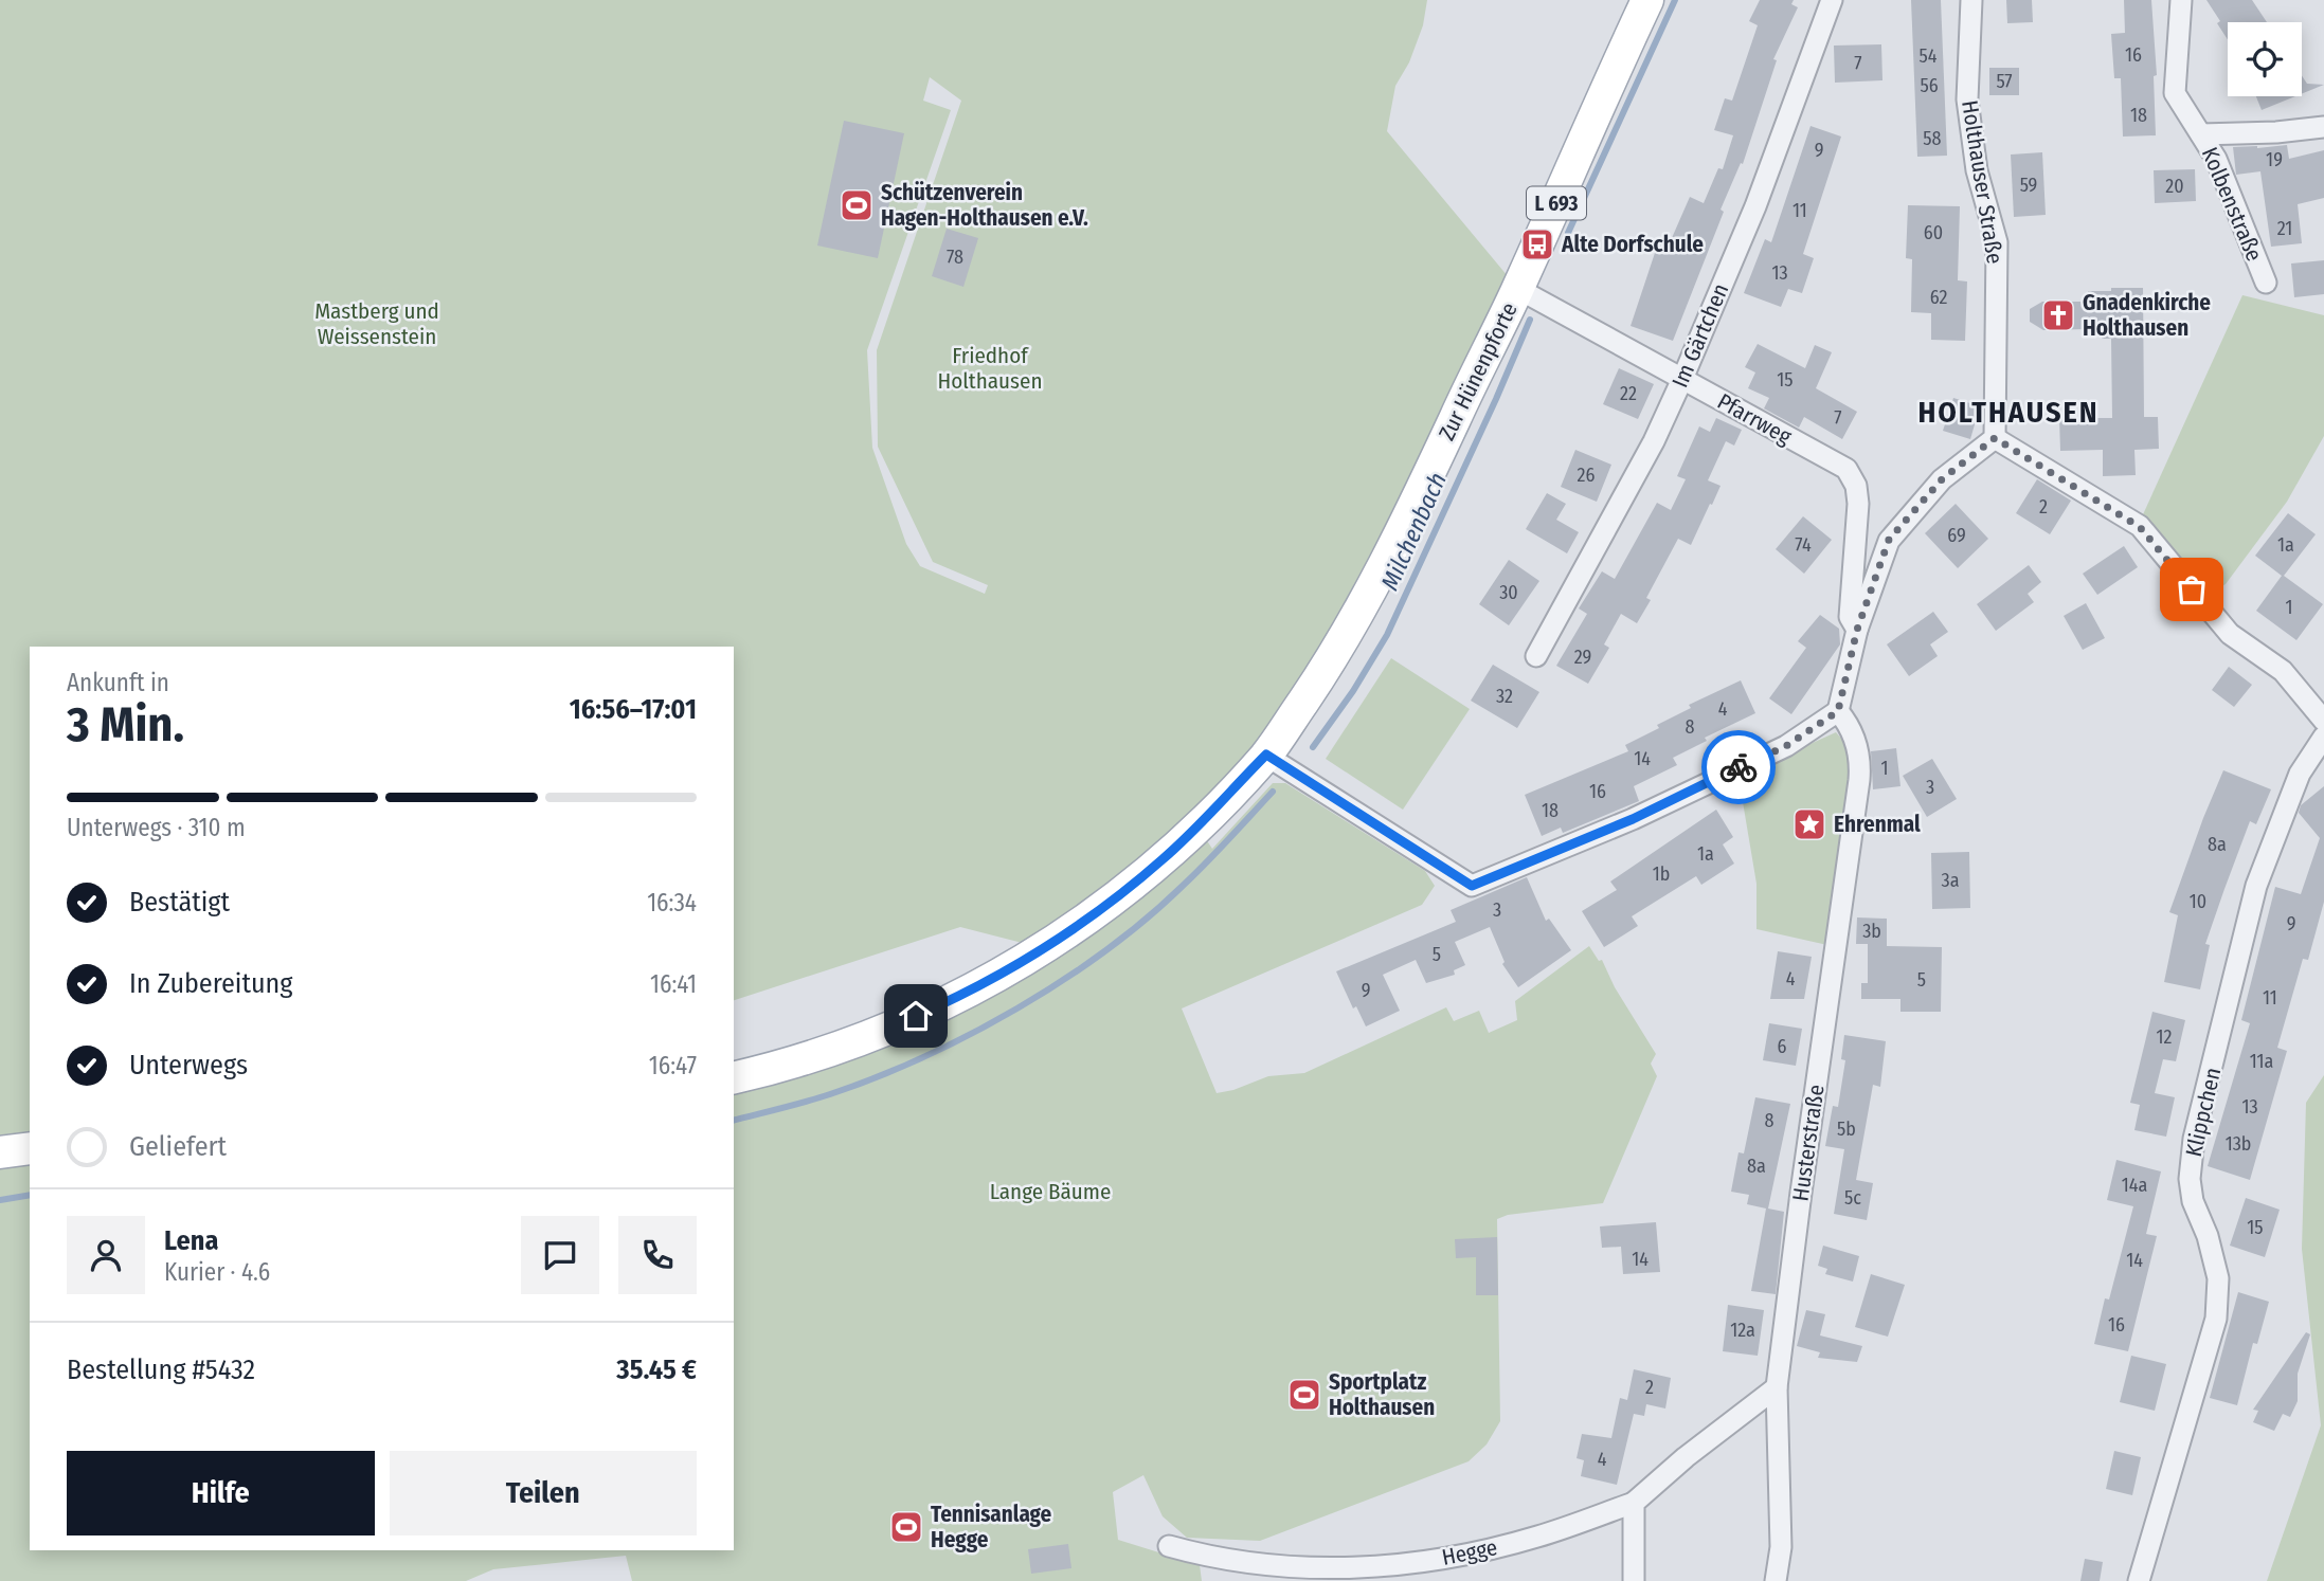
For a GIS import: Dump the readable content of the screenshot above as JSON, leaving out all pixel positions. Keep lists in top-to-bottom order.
{
  "streets": {
    "main road": ["L 693", "Zur Hünenpforte"],
    "street": [
      "Holthauser Straße",
      "Kolbenstraße",
      "Im Gärtchen",
      "Pfarrweg",
      "Klippchen",
      "Husterstraße",
      "Hegge"
    ]
  },
  "crossings": [
    ["Im Gärtchen", "Pfarrweg"],
    ["Zur Hünenpforte", "Pfarrweg"],
    ["Husterstraße", "Hegge"]
  ],
  "districts": ["HOLTHAUSEN"],
  "water": ["Milchenbach"],
  "parks": ["Mastberg und Weissenstein", "Friedhof Holthausen", "Lange Bäume"],
  "places": {
    "sports": ["Schützenverein Hagen-Holthausen e.V.", "Sportplatz Holthausen", "Tennisanlage Hegge"],
    "bus stop": ["Alte Dorfschule"],
    "church": ["Gnadenkirche Holthausen"],
    "place": ["Ehrenmal"]
  },
  "house_numbers": [
    "16",
    "54",
    "7",
    "57",
    "56",
    "18",
    "58",
    "9",
    "19",
    "59",
    "20",
    "11",
    "21",
    "60",
    "78",
    "13",
    "62",
    "15",
    "22",
    "7",
    "26",
    "2",
    "69",
    "74",
    "1a",
    "30",
    "1",
    "29",
    "32",
    "4",
    "8",
    "14",
    "1",
    "3",
    "16",
    "18",
    "8a",
    "1a",
    "1b",
    "3a",
    "10",
    "3",
    "9",
    "3b",
    "5",
    "4",
    "5",
    "9",
    "11",
    "12",
    "6",
    "11a",
    "13",
    "8",
    "5b",
    "13b",
    "8a",
    "14a",
    "5c",
    "15",
    "14",
    "14",
    "16",
    "12a",
    "2",
    "4"
  ],
  "page": {
    "heading": ["3 Min.", "Ankunft in", "16:56–17:01"],
    "panel": [
      "Lena",
      "Kurier · 4.6",
      "Bestellung #5432",
      "35.45 €"
    ],
    "bar": "Unterwegs · 310 m",
    "list": [
      ["Bestätigt", "16:34"],
      ["In Zubereitung", "16:41"],
      ["Unterwegs", "16:47"],
      "Geliefert"
    ],
    "buttons": ["Hilfe", "Teilen"]
  }
}
